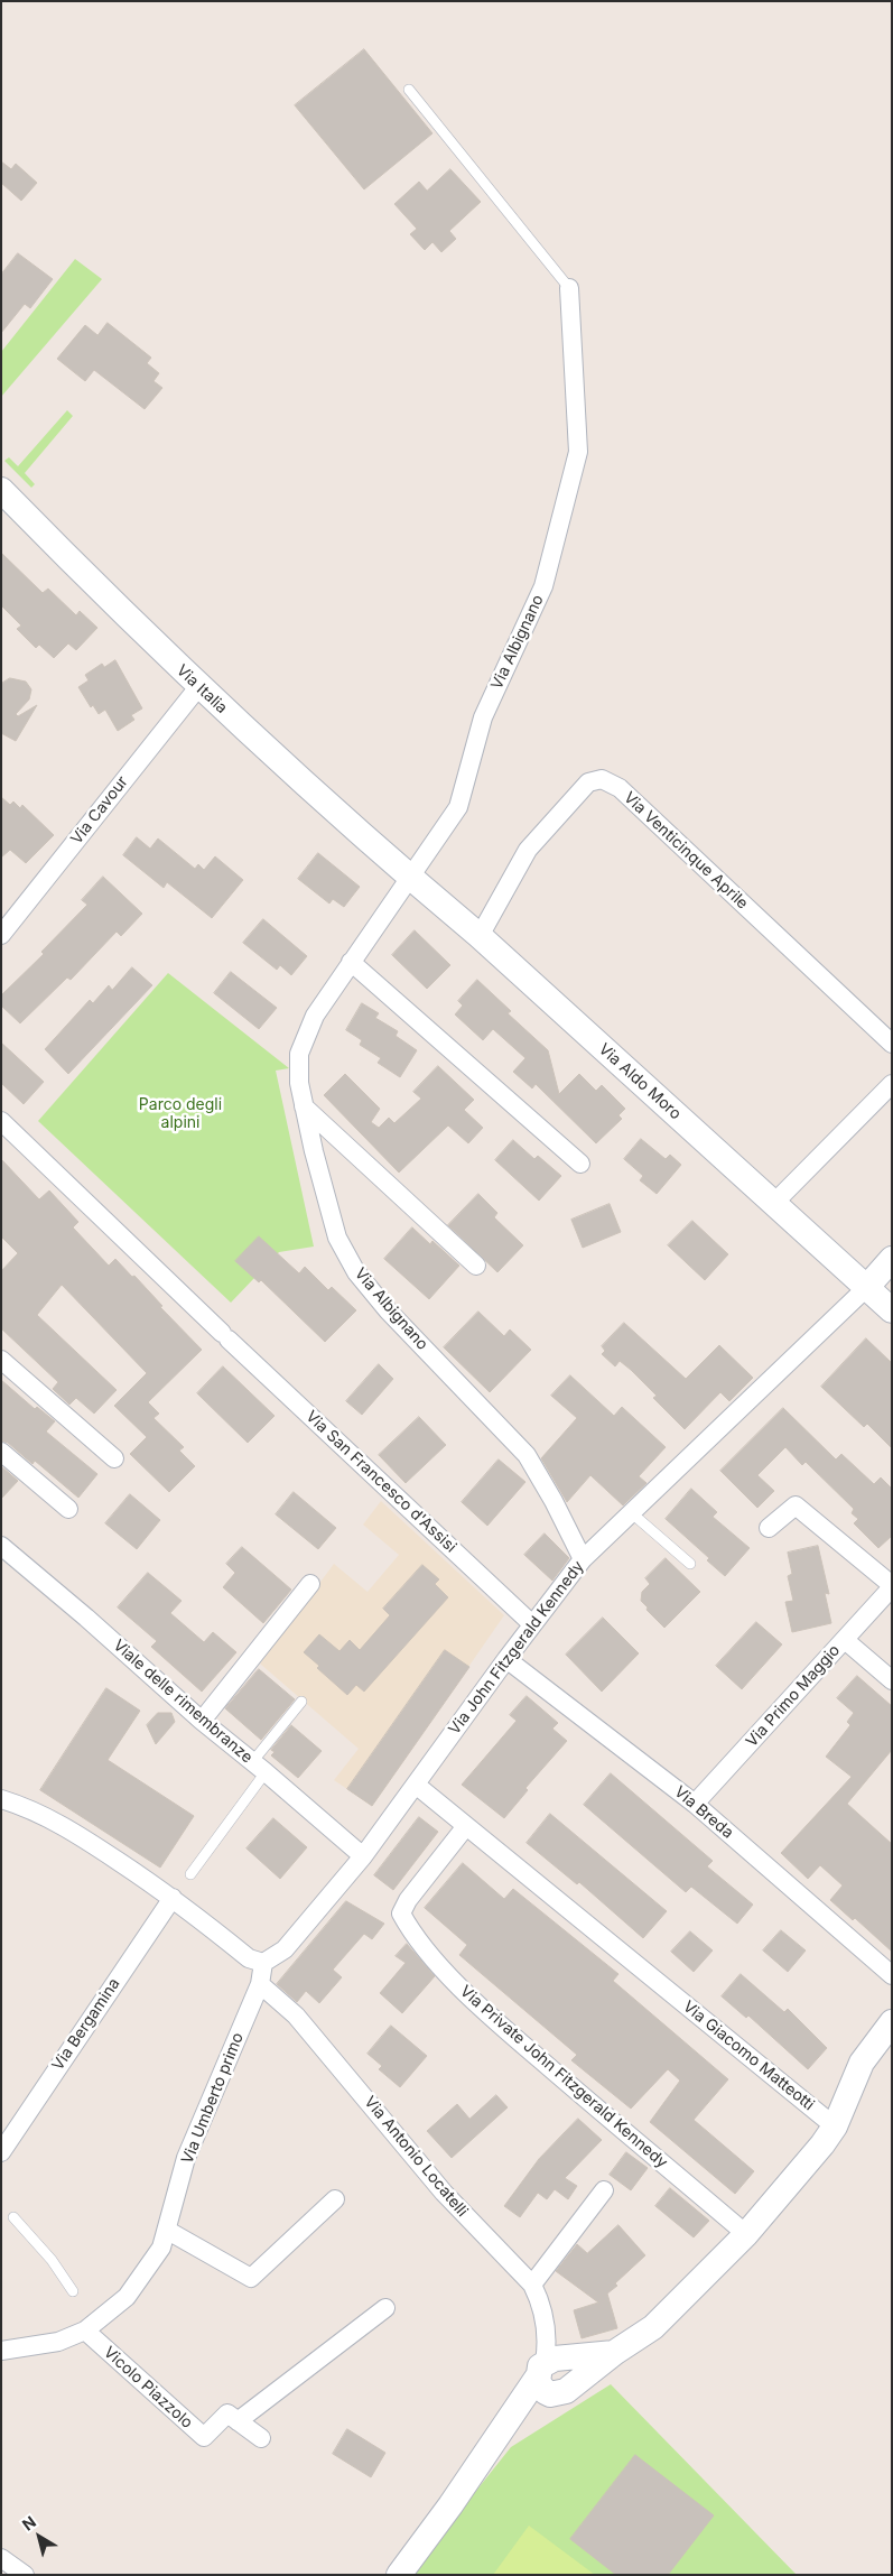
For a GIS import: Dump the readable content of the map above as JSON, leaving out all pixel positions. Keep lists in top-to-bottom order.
{
  "streets": {
    "street": [
      "Via Albignano",
      "Via Italia",
      "Via Cavour",
      "Via Venticinque Aprile",
      "Via Aldo Moro",
      "Via San Francesco d'Assisi",
      "Via John Fitzgerald Kennedy",
      "Via Primo Maggio",
      "Viale delle rimembranze",
      "Via Breda",
      "Via Bergamina",
      "Via Giacomo Matteotti",
      "Via Private John Fitzgerald Kennedy",
      "Via Umberto primo",
      "Via Antonio Locatelli",
      "Vicolo Piazzolo"
    ]
  },
  "crossings": [
    ["Via Albignano", "Via Italia"],
    ["Via Albignano", "Via Aldo Moro"],
    ["Via Albignano", "Via John Fitzgerald Kennedy"],
    ["Via Italia", "Via Cavour"],
    ["Via Italia", "Via Aldo Moro"],
    ["Via Venticinque Aprile", "Via Aldo Moro"],
    ["Via Aldo Moro", "Via John Fitzgerald Kennedy"],
    ["Via San Francesco d'Assisi", "Via John Fitzgerald Kennedy"],
    ["Via John Fitzgerald Kennedy", "Viale delle rimembranze"],
    ["Via John Fitzgerald Kennedy", "Via Breda"],
    ["Via John Fitzgerald Kennedy", "Via Giacomo Matteotti"],
    ["Via Primo Maggio", "Via Breda"],
    ["Via Giacomo Matteotti", "Via Private John Fitzgerald Kennedy"],
    ["Via Umberto primo", "Via Antonio Locatelli"],
    ["Via Umberto primo", "Vicolo Piazzolo"]
  ],
  "parks": ["Parco degli alpini"],
  "north": "top left"
}
